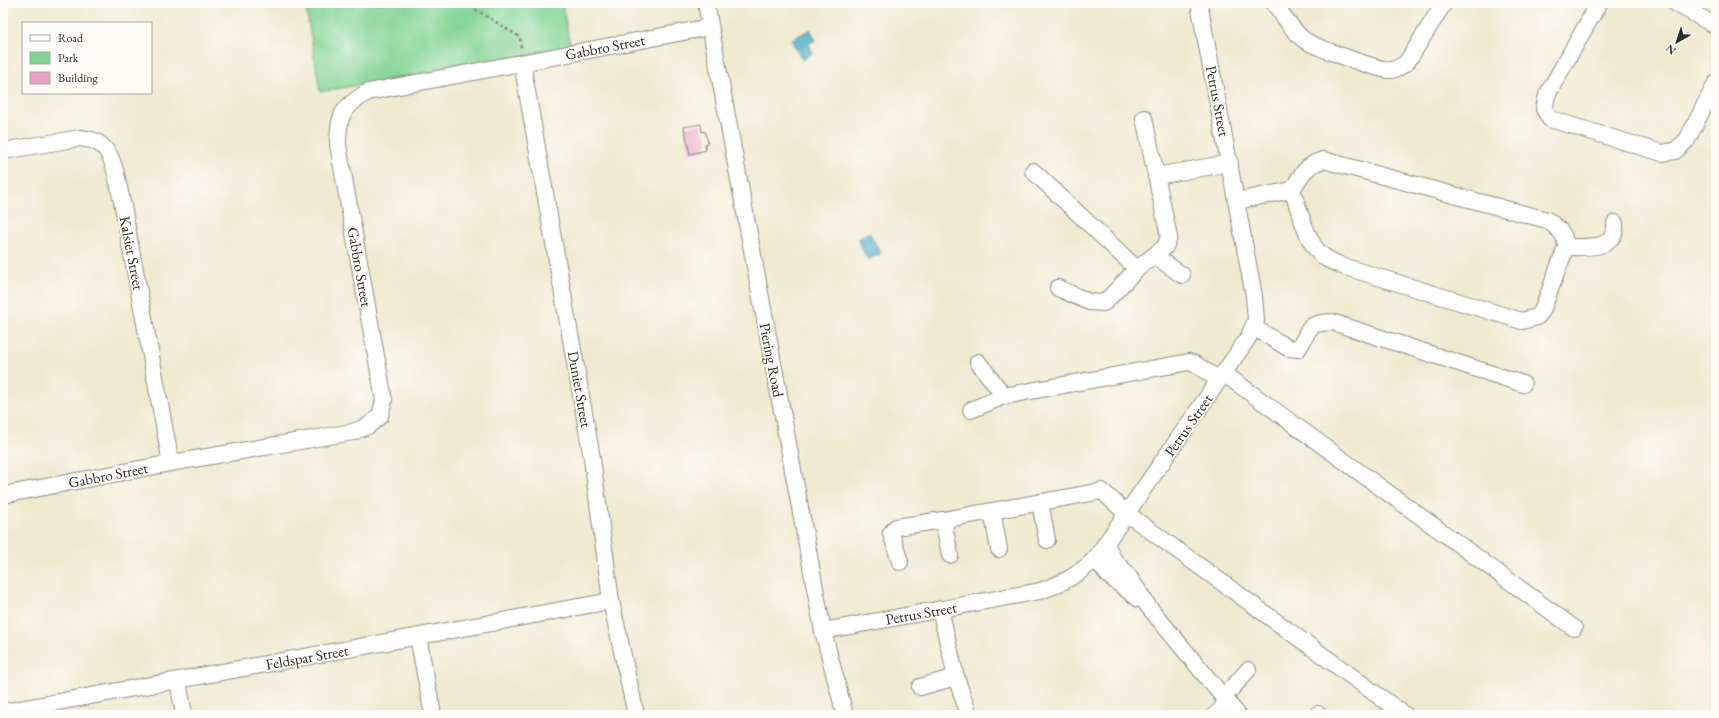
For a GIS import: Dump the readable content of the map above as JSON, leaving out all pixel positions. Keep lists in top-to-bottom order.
{
  "streets": {
    "street": [
      "Gabbro Street",
      "Petrus Street",
      "Kalsiet Street",
      "Piering Road",
      "Duniet Street",
      "Feldspar Street"
    ]
  },
  "crossings": [
    ["Gabbro Street", "Kalsiet Street"],
    ["Gabbro Street", "Piering Road"],
    ["Gabbro Street", "Duniet Street"],
    ["Petrus Street", "Piering Road"],
    ["Duniet Street", "Feldspar Street"]
  ],
  "legend": ["Road", "Park", "Building"],
  "north": "bottom left"
}
